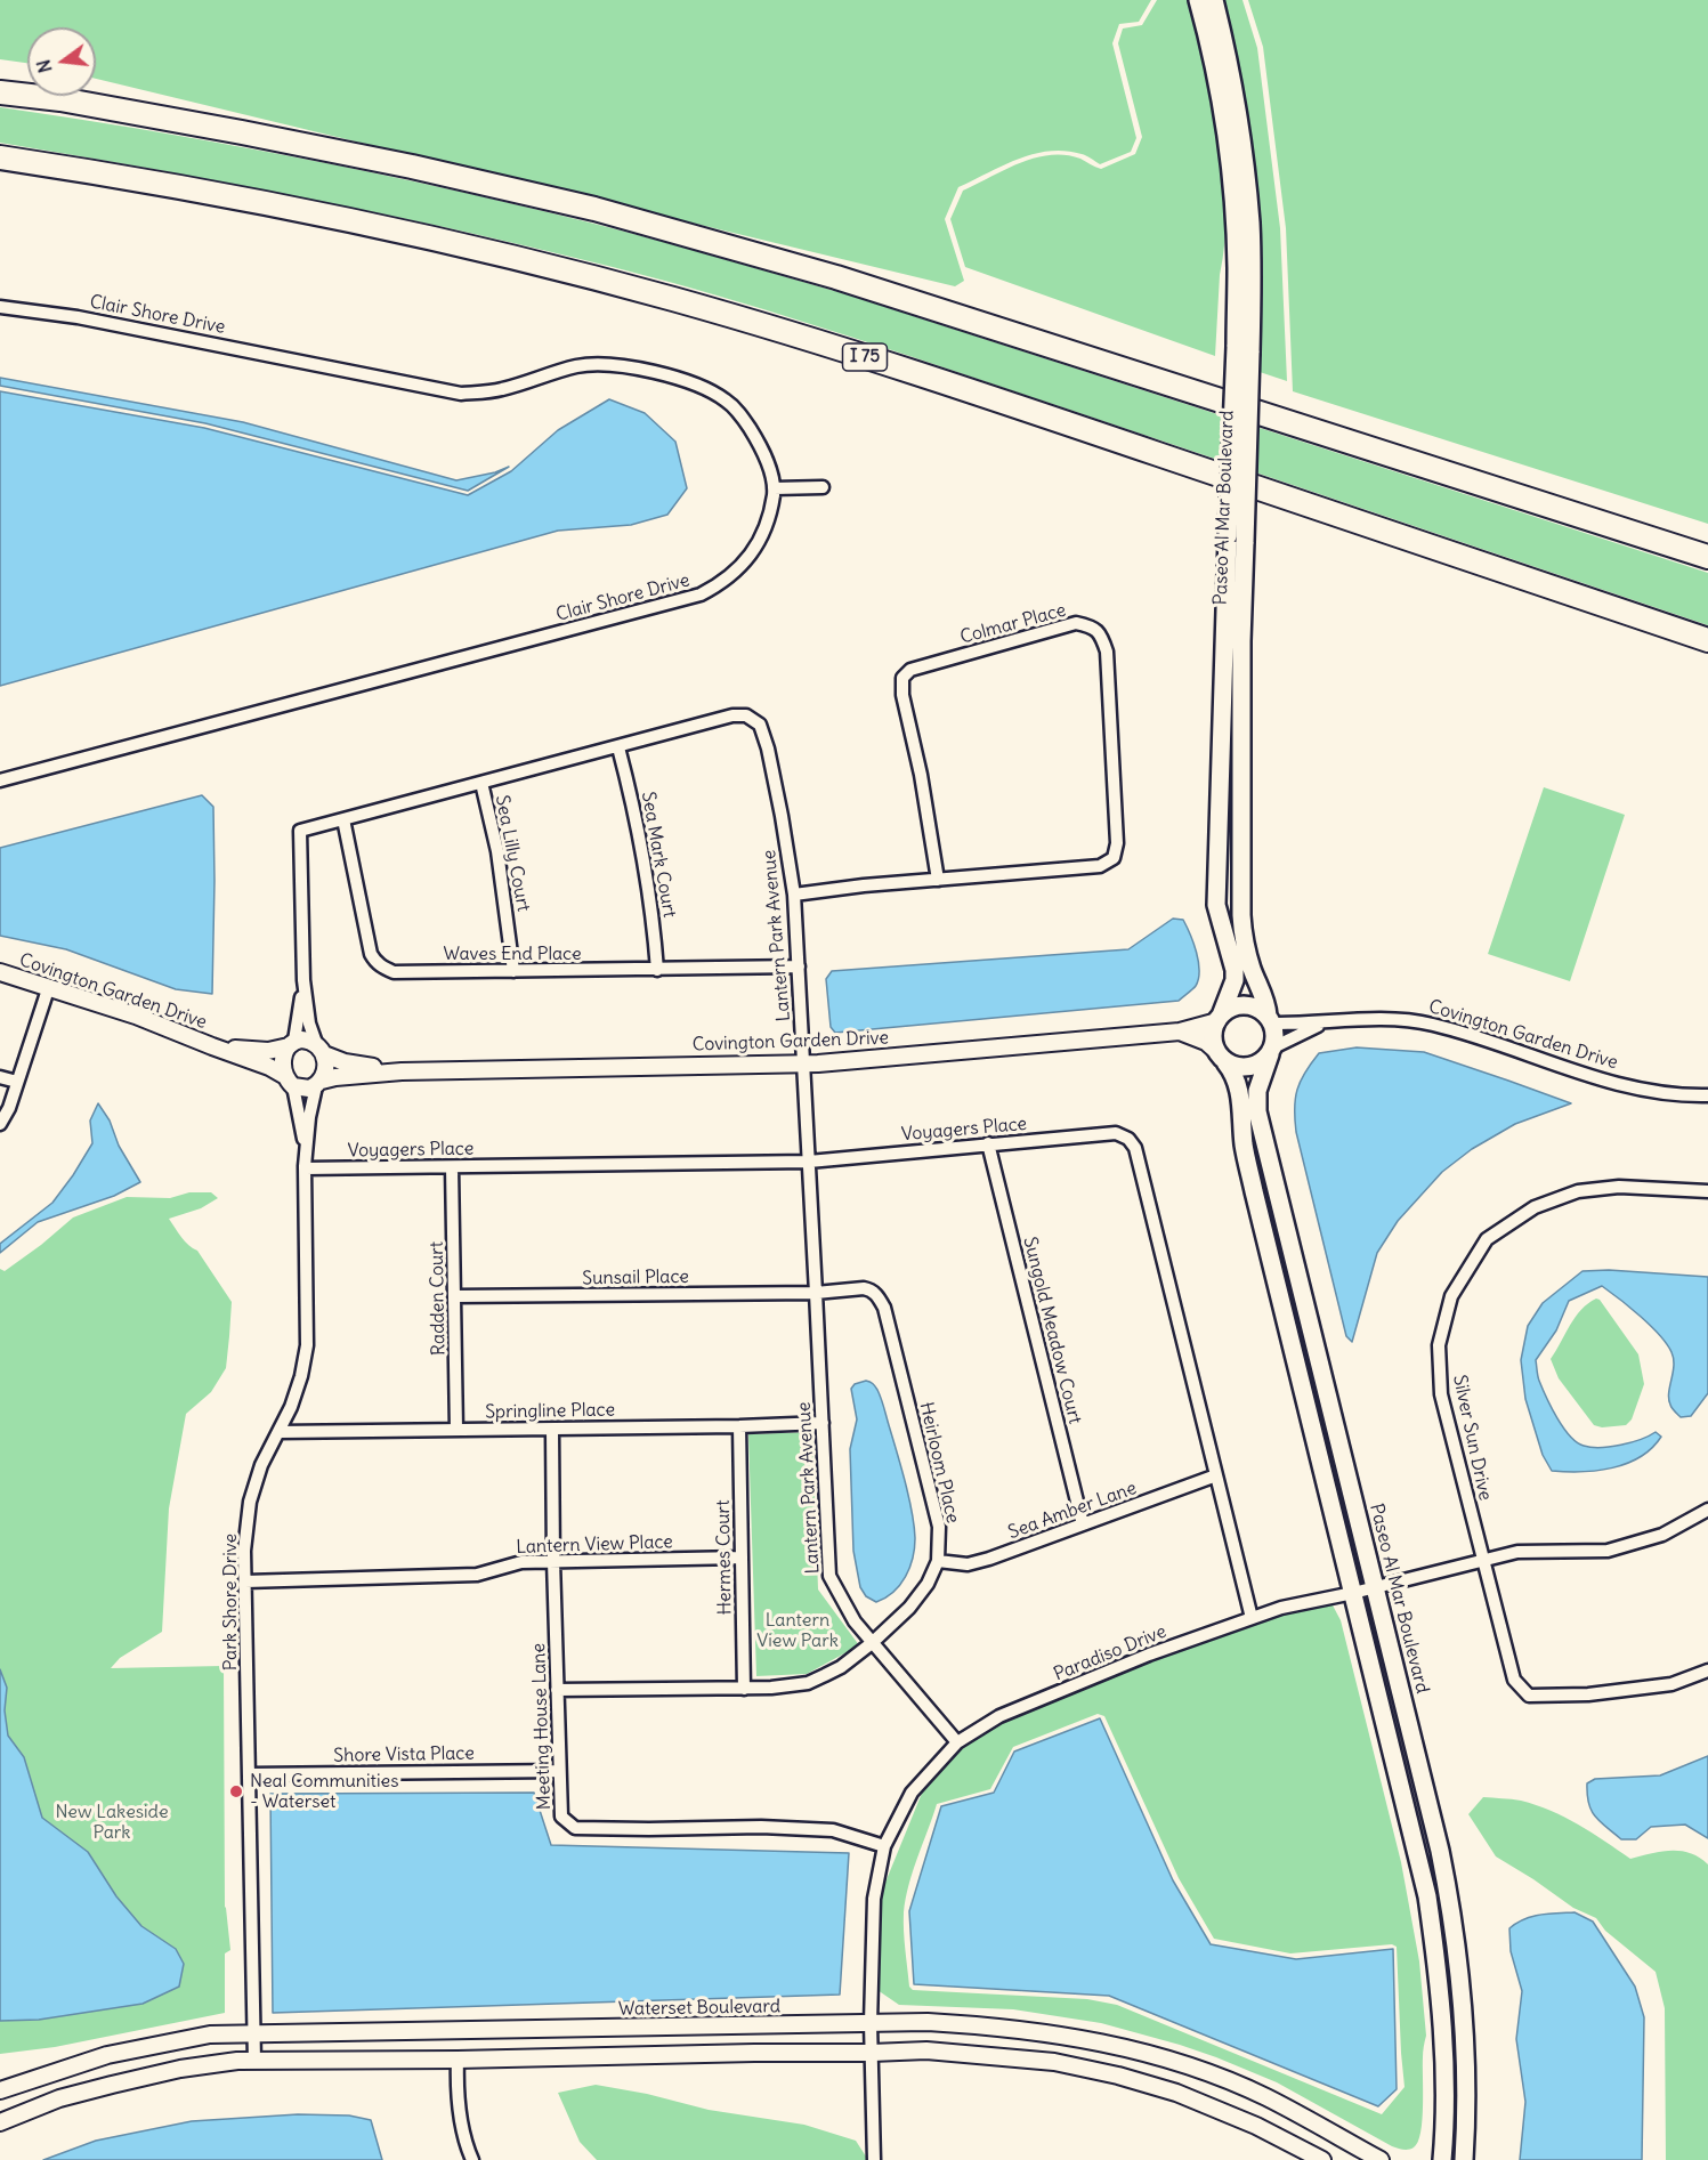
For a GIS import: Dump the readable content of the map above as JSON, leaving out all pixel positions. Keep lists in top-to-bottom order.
{
  "streets": {
    "highway": ["I 75"],
    "main road": ["Paseo Al Mar Boulevard"],
    "street": [
      "Clair Shore Drive",
      "Colmar Place",
      "Sea Lilly Court",
      "Sea Mark Court",
      "Lantern Park Avenue",
      "Waves End Place",
      "Covington Garden Drive",
      "Voyagers Place",
      "Sunsail Place",
      "Radden Court",
      "Sungold Meadow Court",
      "Springline Place",
      "Silver Sun Drive",
      "Heirloom Place",
      "Sea Amber Lane",
      "Lantern View Place",
      "Hermes Court",
      "Park Shore Drive",
      "Paradiso Drive",
      "Meeting House Lane",
      "Shore Vista Place",
      "Waterset Boulevard"
    ]
  },
  "crossings": [
    ["Paseo Al Mar Boulevard", "Covington Garden Drive"],
    ["Paseo Al Mar Boulevard", "Paradiso Drive"],
    ["Colmar Place", "Lantern Park Avenue"],
    ["Sea Lilly Court", "Lantern Park Avenue"],
    ["Sea Lilly Court", "Waves End Place"],
    ["Sea Mark Court", "Lantern Park Avenue"],
    ["Sea Mark Court", "Waves End Place"],
    ["Lantern Park Avenue", "Waves End Place"],
    ["Lantern Park Avenue", "Covington Garden Drive"],
    ["Lantern Park Avenue", "Voyagers Place"],
    ["Lantern Park Avenue", "Sunsail Place"],
    ["Lantern Park Avenue", "Springline Place"],
    ["Lantern Park Avenue", "Heirloom Place"],
    ["Lantern Park Avenue", "Paradiso Drive"],
    ["Covington Garden Drive", "Park Shore Drive"],
    ["Voyagers Place", "Radden Court"],
    ["Voyagers Place", "Sungold Meadow Court"],
    ["Voyagers Place", "Sea Amber Lane"],
    ["Voyagers Place", "Park Shore Drive"],
    ["Voyagers Place", "Paradiso Drive"],
    ["Sunsail Place", "Radden Court"],
    ["Sunsail Place", "Heirloom Place"],
    ["Radden Court", "Springline Place"],
    ["Sungold Meadow Court", "Sea Amber Lane"],
    ["Springline Place", "Hermes Court"],
    ["Springline Place", "Park Shore Drive"],
    ["Springline Place", "Meeting House Lane"],
    ["Silver Sun Drive", "Paradiso Drive"],
    ["Heirloom Place", "Sea Amber Lane"],
    ["Heirloom Place", "Hermes Court"],
    ["Heirloom Place", "Meeting House Lane"],
    ["Lantern View Place", "Hermes Court"],
    ["Lantern View Place", "Park Shore Drive"],
    ["Lantern View Place", "Meeting House Lane"],
    ["Park Shore Drive", "Shore Vista Place"],
    ["Park Shore Drive", "Waterset Boulevard"],
    ["Paradiso Drive", "Meeting House Lane"],
    ["Paradiso Drive", "Waterset Boulevard"],
    ["Meeting House Lane", "Shore Vista Place"]
  ],
  "parks": ["Lantern View Park", "New Lakeside Park"],
  "places": ["Neal Communities - Waterset"],
  "north": "left"
}
